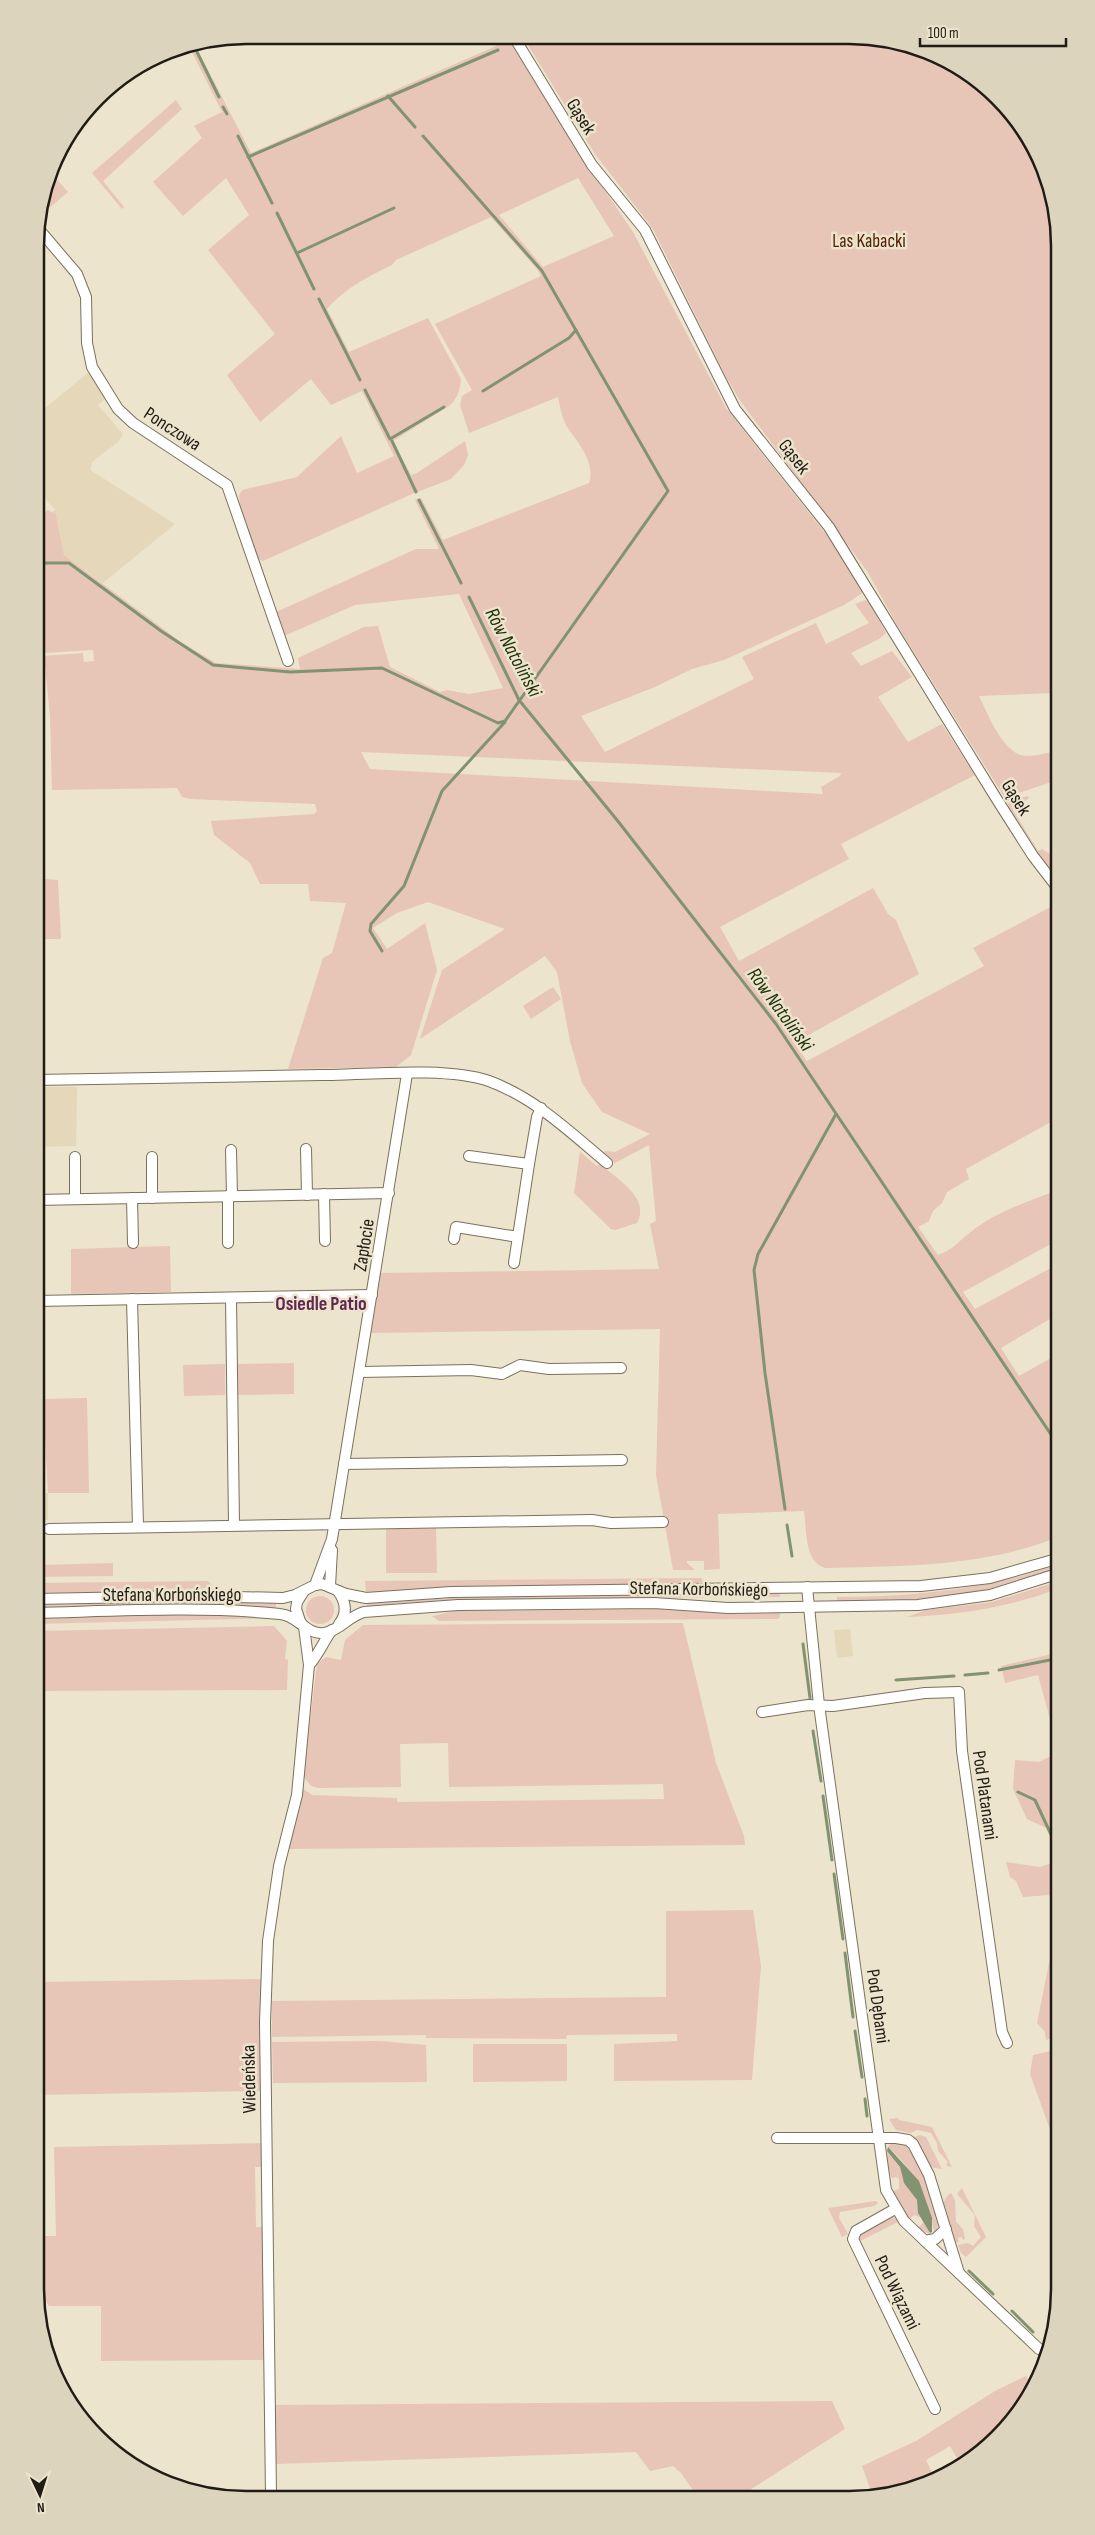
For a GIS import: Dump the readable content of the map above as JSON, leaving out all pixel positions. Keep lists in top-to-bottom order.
{
  "streets": {
    "street": [
      "Gąsek",
      "Ponczowa",
      "Zapłocie",
      "Stefana Korbońskiego",
      "Pod Platanami",
      "Pod Dębami",
      "Wiedeńska",
      "Pod Wiązami"
    ]
  },
  "crossings": [
    ["Zapłocie", "Stefana Korbońskiego"],
    ["Zapłocie", "Wiedeńska"],
    ["Stefana Korbońskiego", "Pod Dębami"],
    ["Stefana Korbońskiego", "Wiedeńska"],
    ["Pod Platanami", "Pod Dębami"],
    ["Pod Dębami", "Pod Wiązami"]
  ],
  "districts": ["Osiedle Patio"],
  "water": ["Rów Natoliński"],
  "parks": ["Las Kabacki"],
  "scale_bar": "100 m",
  "north": "bottom"
}
